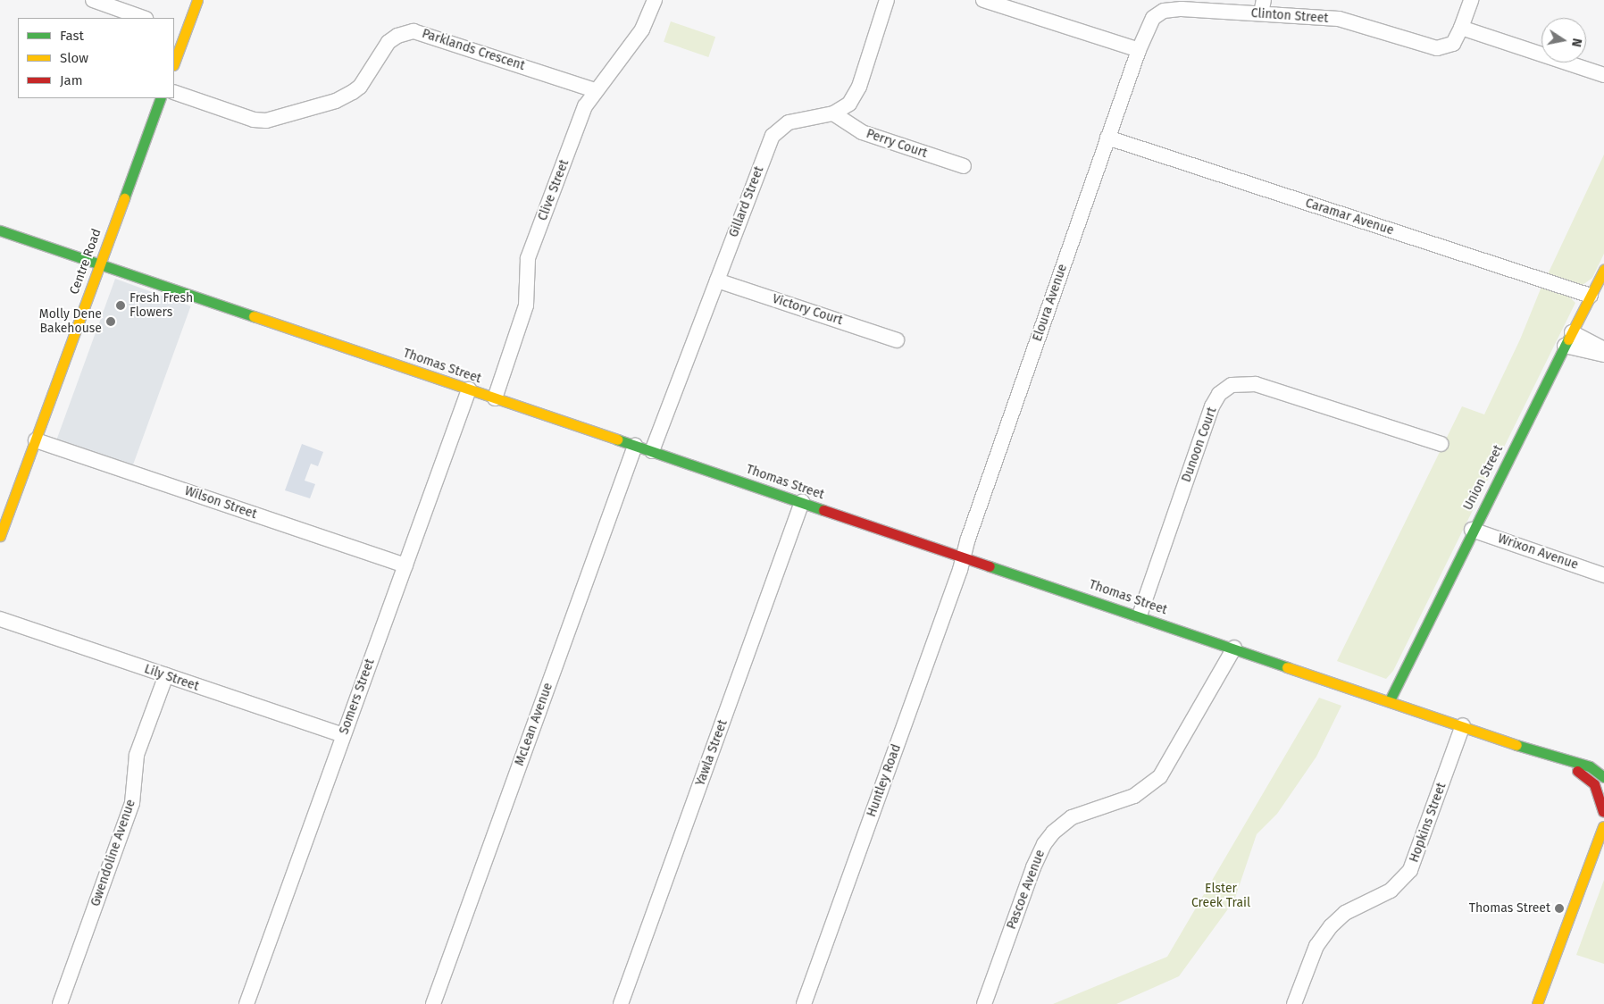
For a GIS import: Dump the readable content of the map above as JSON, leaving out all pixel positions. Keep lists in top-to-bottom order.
{
  "streets": {
    "street": [
      "Clinton Street",
      "Parklands Crescent",
      "Perry Court",
      "Clive Street",
      "Gillard Street",
      "Caramar Avenue",
      "Centre Road",
      "Eloura Avenue",
      "Victory Court",
      "Thomas Street",
      "Dunoon Court",
      "Union Street",
      "Wilson Street",
      "Wrixon Avenue",
      "Lily Street",
      "Somers Street",
      "McLean Avenue",
      "Yawla Street",
      "Huntley Road",
      "Hopkins Street",
      "Gwendoline Avenue",
      "Pascoe Avenue"
    ]
  },
  "crossings": [
    ["Clinton Street", "Eloura Avenue"],
    ["Parklands Crescent", "Clive Street"],
    ["Perry Court", "Gillard Street"],
    ["Clive Street", "Thomas Street"],
    ["Gillard Street", "Victory Court"],
    ["Gillard Street", "Thomas Street"],
    ["Caramar Avenue", "Eloura Avenue"],
    ["Caramar Avenue", "Union Street"],
    ["Centre Road", "Thomas Street"],
    ["Centre Road", "Wilson Street"],
    ["Eloura Avenue", "Thomas Street"],
    ["Eloura Avenue", "Huntley Road"],
    ["Thomas Street", "Dunoon Court"],
    ["Thomas Street", "Union Street"],
    ["Thomas Street", "Somers Street"],
    ["Thomas Street", "McLean Avenue"],
    ["Thomas Street", "Yawla Street"],
    ["Thomas Street", "Huntley Road"],
    ["Thomas Street", "Hopkins Street"],
    ["Thomas Street", "Pascoe Avenue"],
    ["Union Street", "Wrixon Avenue"],
    ["Wilson Street", "Somers Street"],
    ["Lily Street", "Somers Street"],
    ["Lily Street", "Gwendoline Avenue"]
  ],
  "parks": ["Elster Creek Trail"],
  "places": ["Fresh Fresh Flowers", "Molly Dene Bakehouse", "Thomas Street"],
  "legend": ["Fast", "Slow", "Jam"],
  "north": "right"
}
